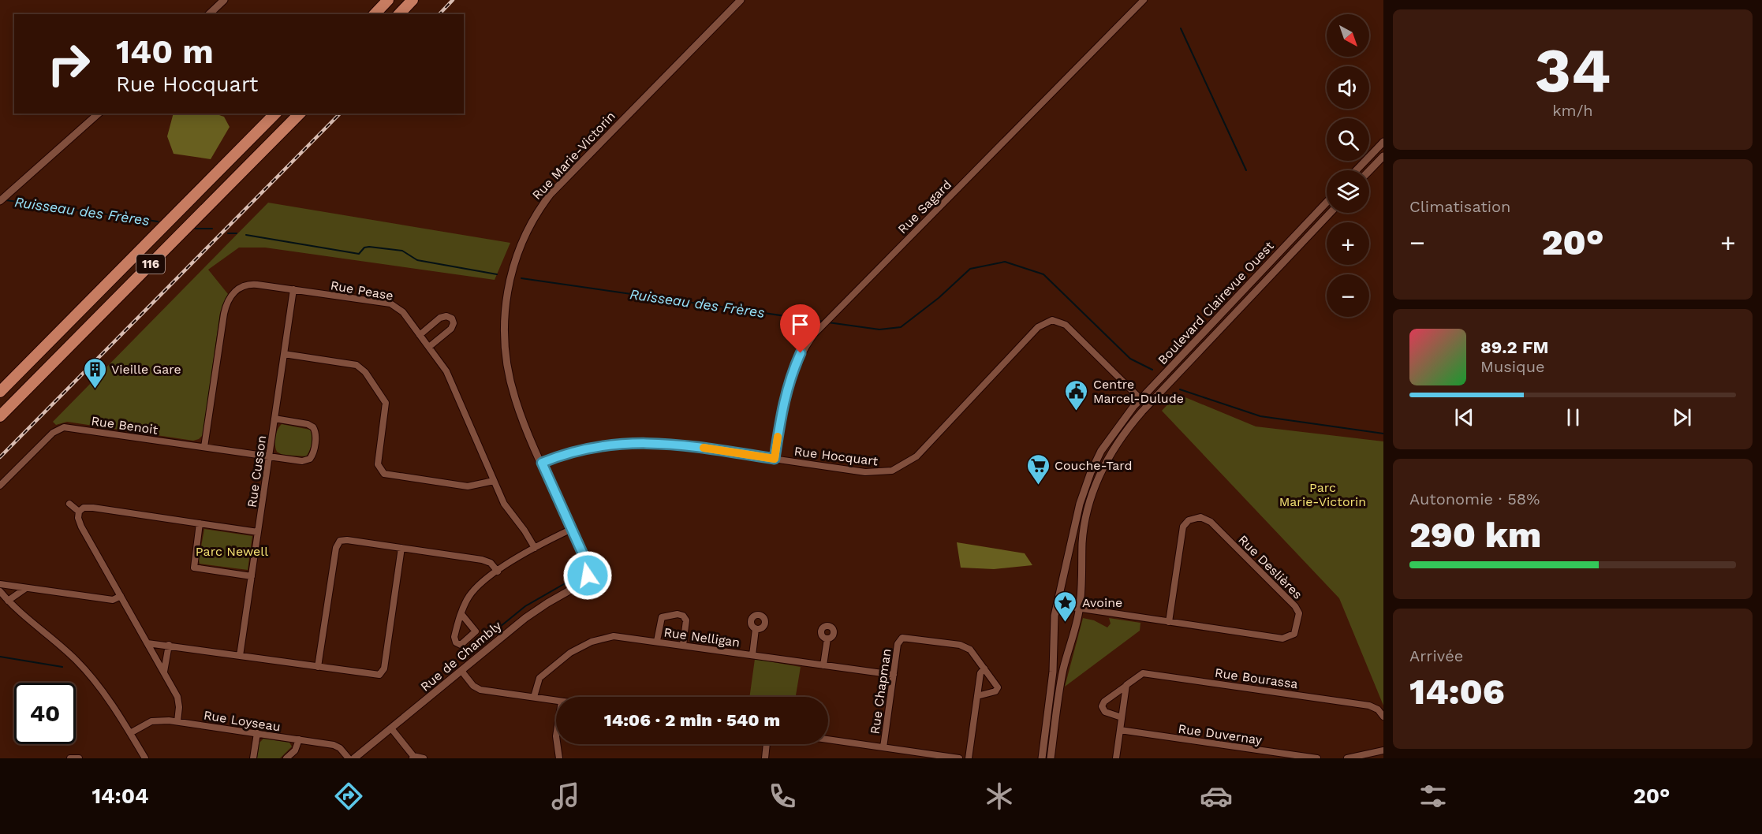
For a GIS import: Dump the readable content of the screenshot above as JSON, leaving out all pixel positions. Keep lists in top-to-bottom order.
{
  "streets": {
    "highway": ["116"],
    "street": [
      "Rue Marie-Victorin",
      "Rue Sagard",
      "Rue Pease",
      "Boulevard Clairevue Ouest",
      "Rue Benoit",
      "Rue Hocquart",
      "Rue Cusson",
      "Rue Deslières",
      "Rue Nelligan",
      "Rue de Chambly",
      "Rue Bourassa",
      "Rue Chapman",
      "Rue Loyseau",
      "Rue Duvernay"
    ]
  },
  "crossings": [
    ["Rue Marie-Victorin", "Rue Hocquart"],
    ["Rue Marie-Victorin", "Rue de Chambly"],
    ["Rue Sagard", "Rue Hocquart"],
    ["Rue Pease", "Rue Benoit"],
    ["Rue Pease", "Rue Cusson"],
    ["Boulevard Clairevue Ouest", "Rue Hocquart"],
    ["Boulevard Clairevue Ouest", "Rue Deslières"],
    ["Rue Benoit", "Rue Cusson"],
    ["Rue Nelligan", "Rue Chapman"]
  ],
  "water": ["Ruisseau des Frères"],
  "parks": ["Parc Marie-Victorin", "Parc Newell"],
  "places": {
    "building": ["Vieille Gare"],
    "public building": ["Centre Marcel-Dulude"],
    "supermarket": ["Couche-Tard"],
    "place": ["Avoine"]
  },
  "north": "bottom right",
  "page": {
    "tile": [
      ["34", "km/h"],
      "Climatisation",
      ["Autonomie · 58%", "290 km"],
      ["Arrivée", "14:06"]
    ],
    "map_buttons": ["+", "−"],
    "turn": ["140 m", "Rue Hocquart"],
    "heat": ["−", "20°", "+"],
    "song": ["89.2 FM", "Musique"],
    "limit": "40",
    "trip": "14:06 · 2 min · 540 m",
    "tabs": ["14:04", "20°"]
  }
}
